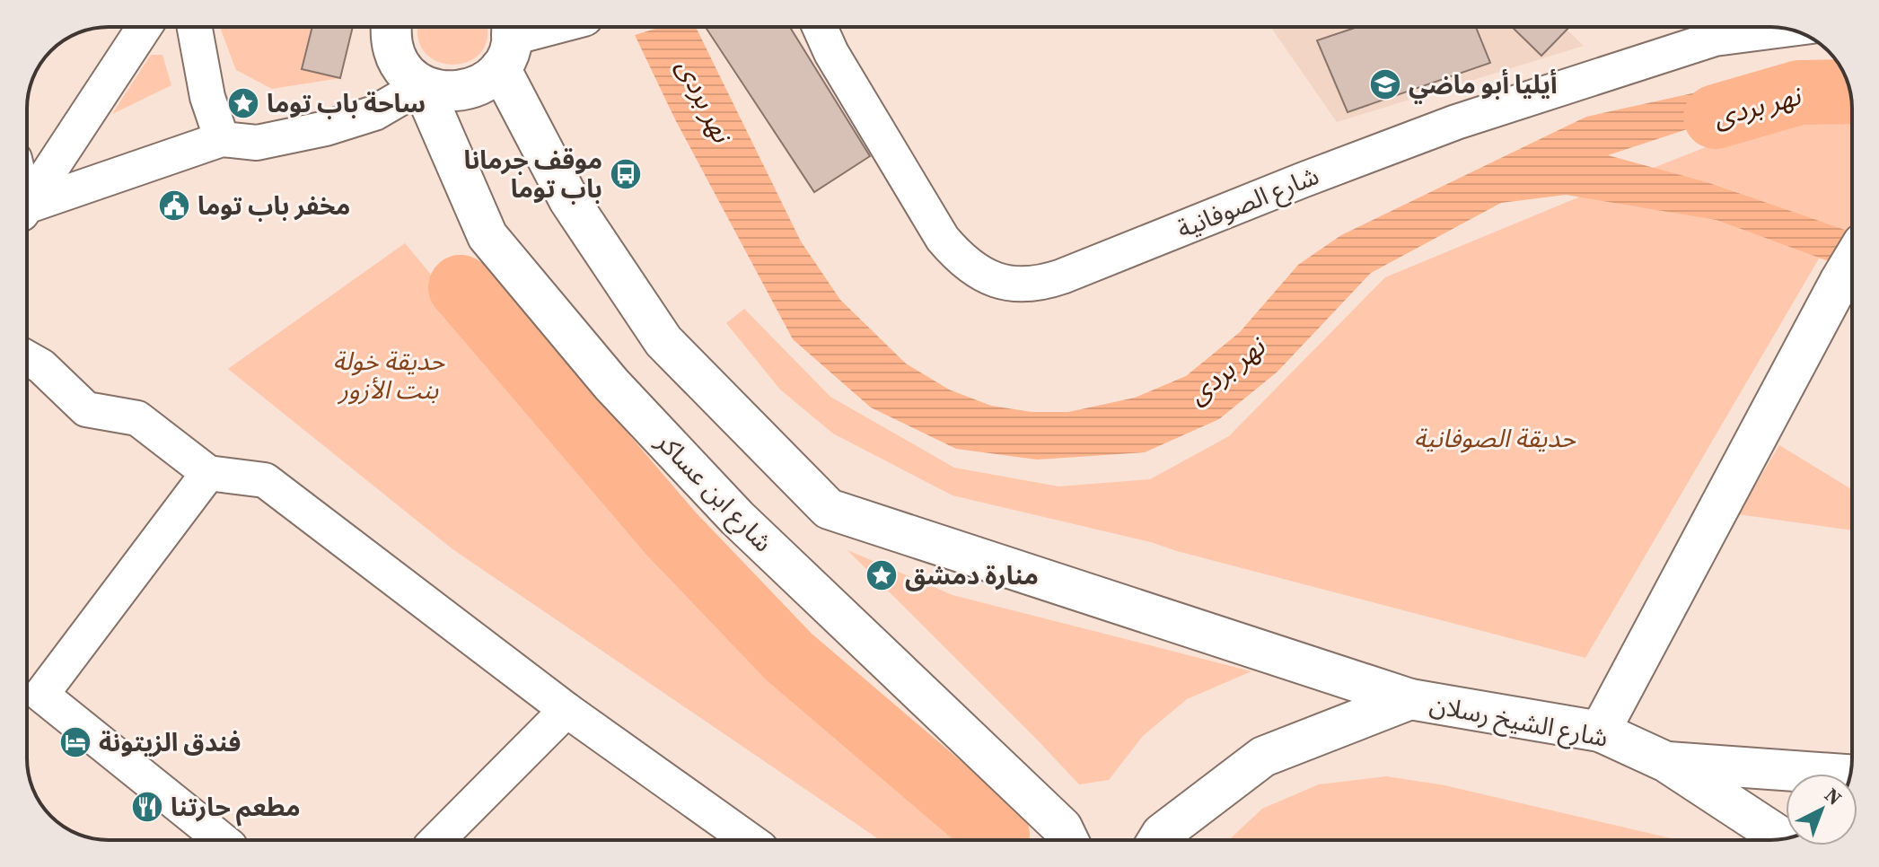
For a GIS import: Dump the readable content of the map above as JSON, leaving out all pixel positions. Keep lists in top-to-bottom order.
{
  "streets": {
    "main road": ["شارع ابن عساكر", "شارع الشيخ رسلان"],
    "street": ["شارع الصوفانية"]
  },
  "water": ["نهر بردى"],
  "parks": ["حديقة خولة بنت الأزور", "حديقة الصوفانية"],
  "places": {
    "school or university": ["أيليا أبو ماضي"],
    "place": ["ساحة باب توما", "منارة دمشق"],
    "bus stop": ["موقف جرمانا باب توما"],
    "public building": ["مخفر باب توما"],
    "hotel": ["فندق الزيتونة"],
    "restaurant": ["مطعم حارتنا"]
  },
  "north": "top right"
}
